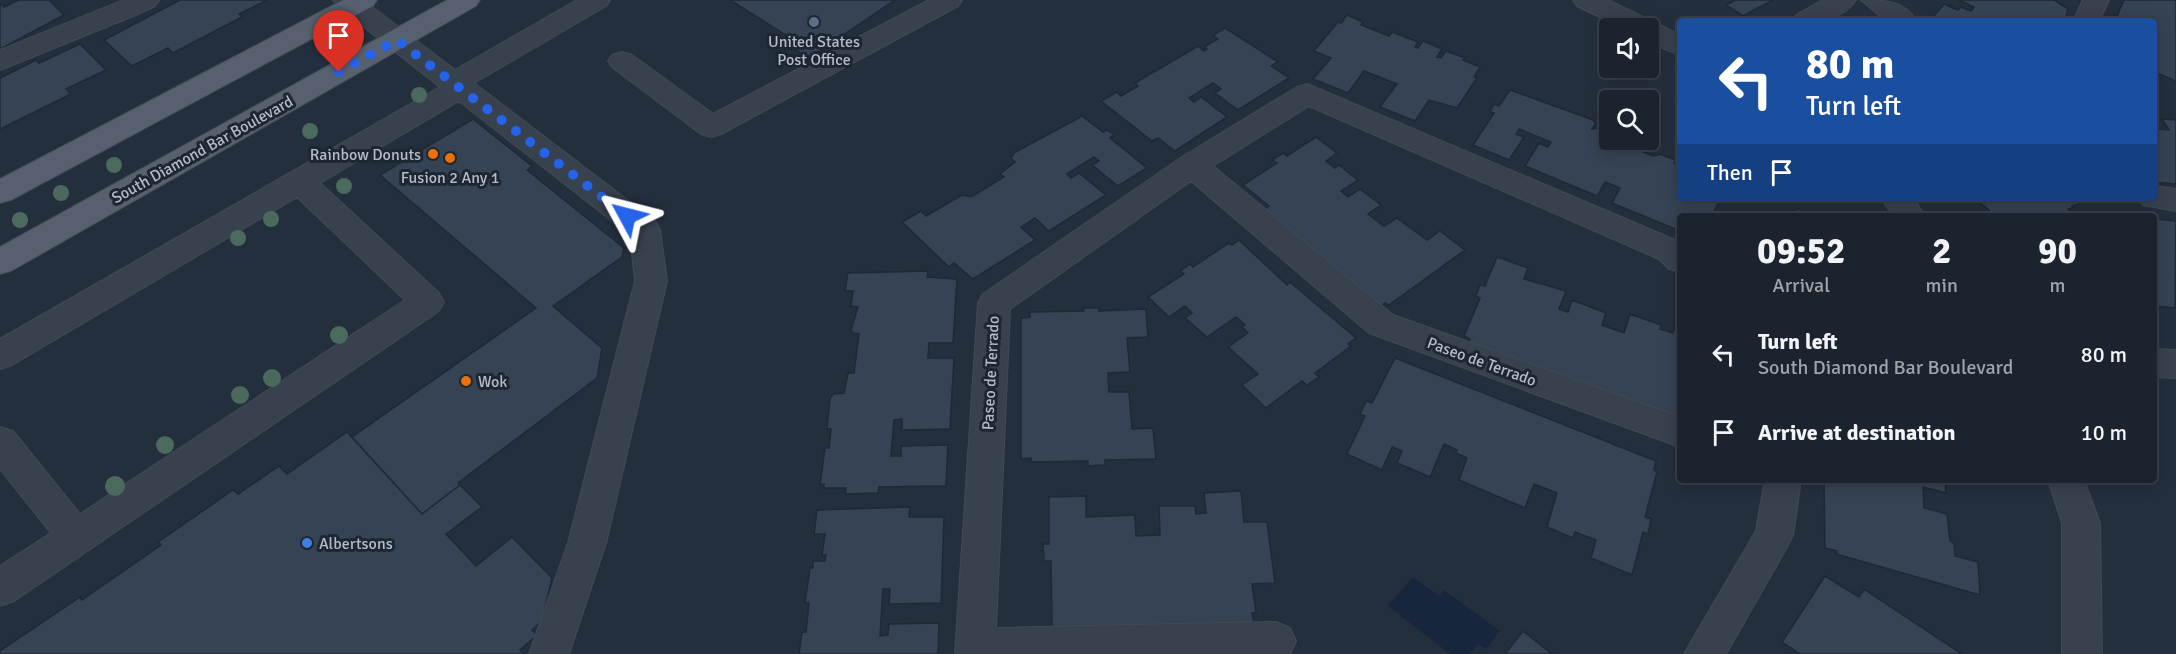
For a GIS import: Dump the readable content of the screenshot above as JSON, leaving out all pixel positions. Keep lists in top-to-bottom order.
{
  "streets": {
    "main road": ["South Diamond Bar Boulevard"],
    "street": ["Paseo de Terrado"]
  },
  "places": [
    "United States Post Office",
    "Rainbow Donuts",
    "Fusion 2 Any 1",
    "Wok",
    "Albertsons"
  ],
  "page": {
    "turn": ["80 m", "Turn left"],
    "then": "Then",
    "eta": [
      "09:52",
      "Arrival",
      "2",
      "min",
      "90",
      "m"
    ],
    "list": [
      {
        "name": "Turn left",
        "note": "South Diamond Bar Boulevard",
        "value": "80 m"
      },
      {
        "name": "Arrive at destination",
        "value": "10 m"
      }
    ]
  }
}
